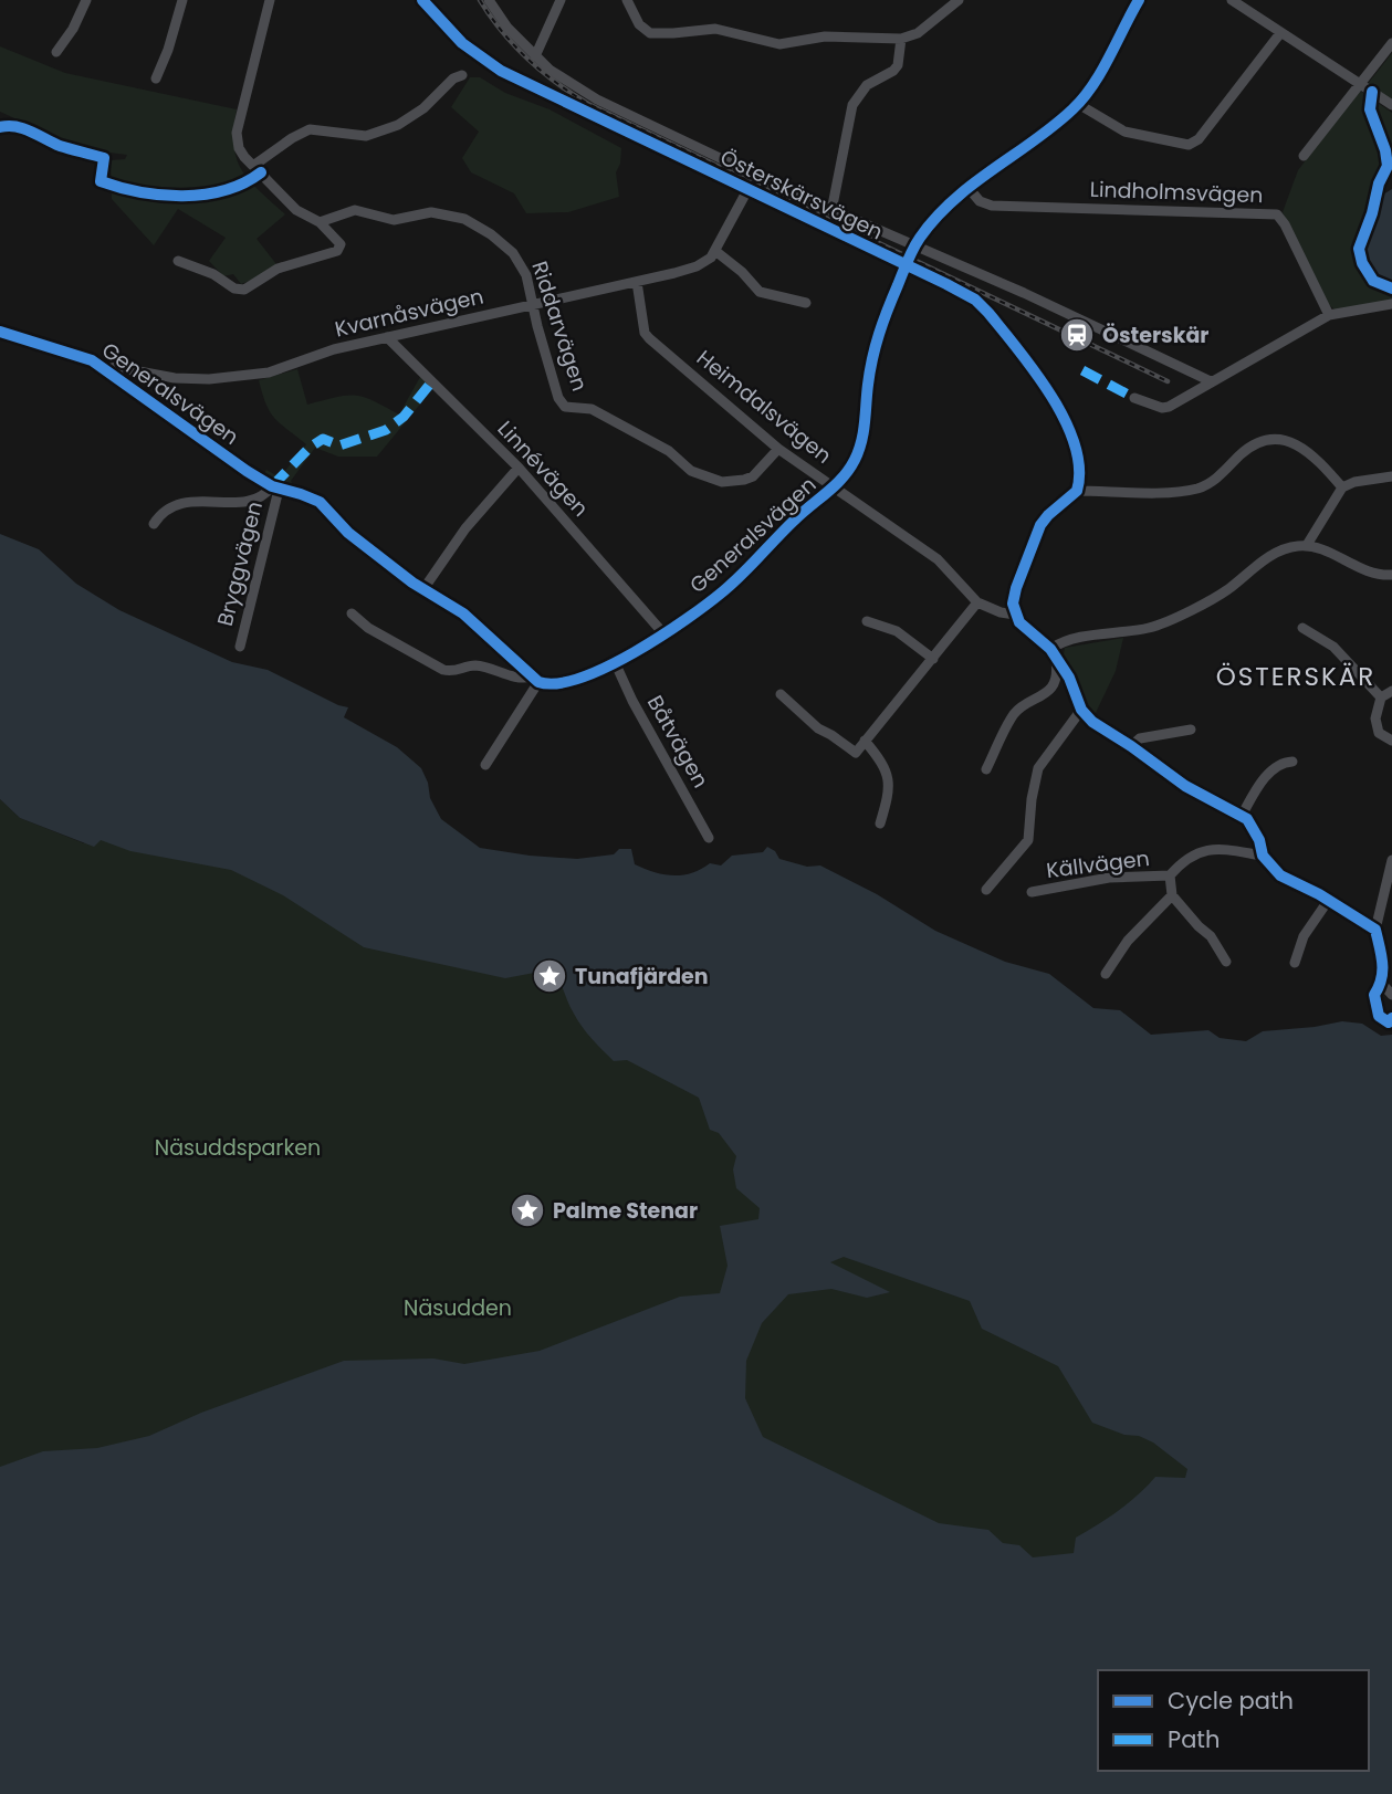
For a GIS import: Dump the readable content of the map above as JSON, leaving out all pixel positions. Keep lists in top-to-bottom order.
{
  "streets": {
    "street": [
      "Lindholmsvägen",
      "Österskärsvägen",
      "Kvarnåsvägen",
      "Riddarvägen",
      "Generalsvägen",
      "Heimdalsvägen",
      "Linnévägen",
      "Bryggvägen",
      "Båtvägen",
      "Källvägen"
    ]
  },
  "crossings": [
    ["Lindholmsvägen", "Generalsvägen"],
    ["Österskärsvägen", "Generalsvägen"],
    ["Kvarnåsvägen", "Riddarvägen"],
    ["Kvarnåsvägen", "Generalsvägen"],
    ["Kvarnåsvägen", "Heimdalsvägen"],
    ["Kvarnåsvägen", "Linnévägen"],
    ["Riddarvägen", "Heimdalsvägen"],
    ["Generalsvägen", "Heimdalsvägen"],
    ["Generalsvägen", "Linnévägen"],
    ["Generalsvägen", "Bryggvägen"],
    ["Generalsvägen", "Båtvägen"]
  ],
  "districts": ["ÖSTERSKÄR"],
  "parks": ["Näsuddsparken", "Näsudden"],
  "places": {
    "station": ["Österskär"],
    "place": ["Tunafjärden", "Palme Stenar"]
  },
  "legend": ["Cycle path", "Path"]
}
